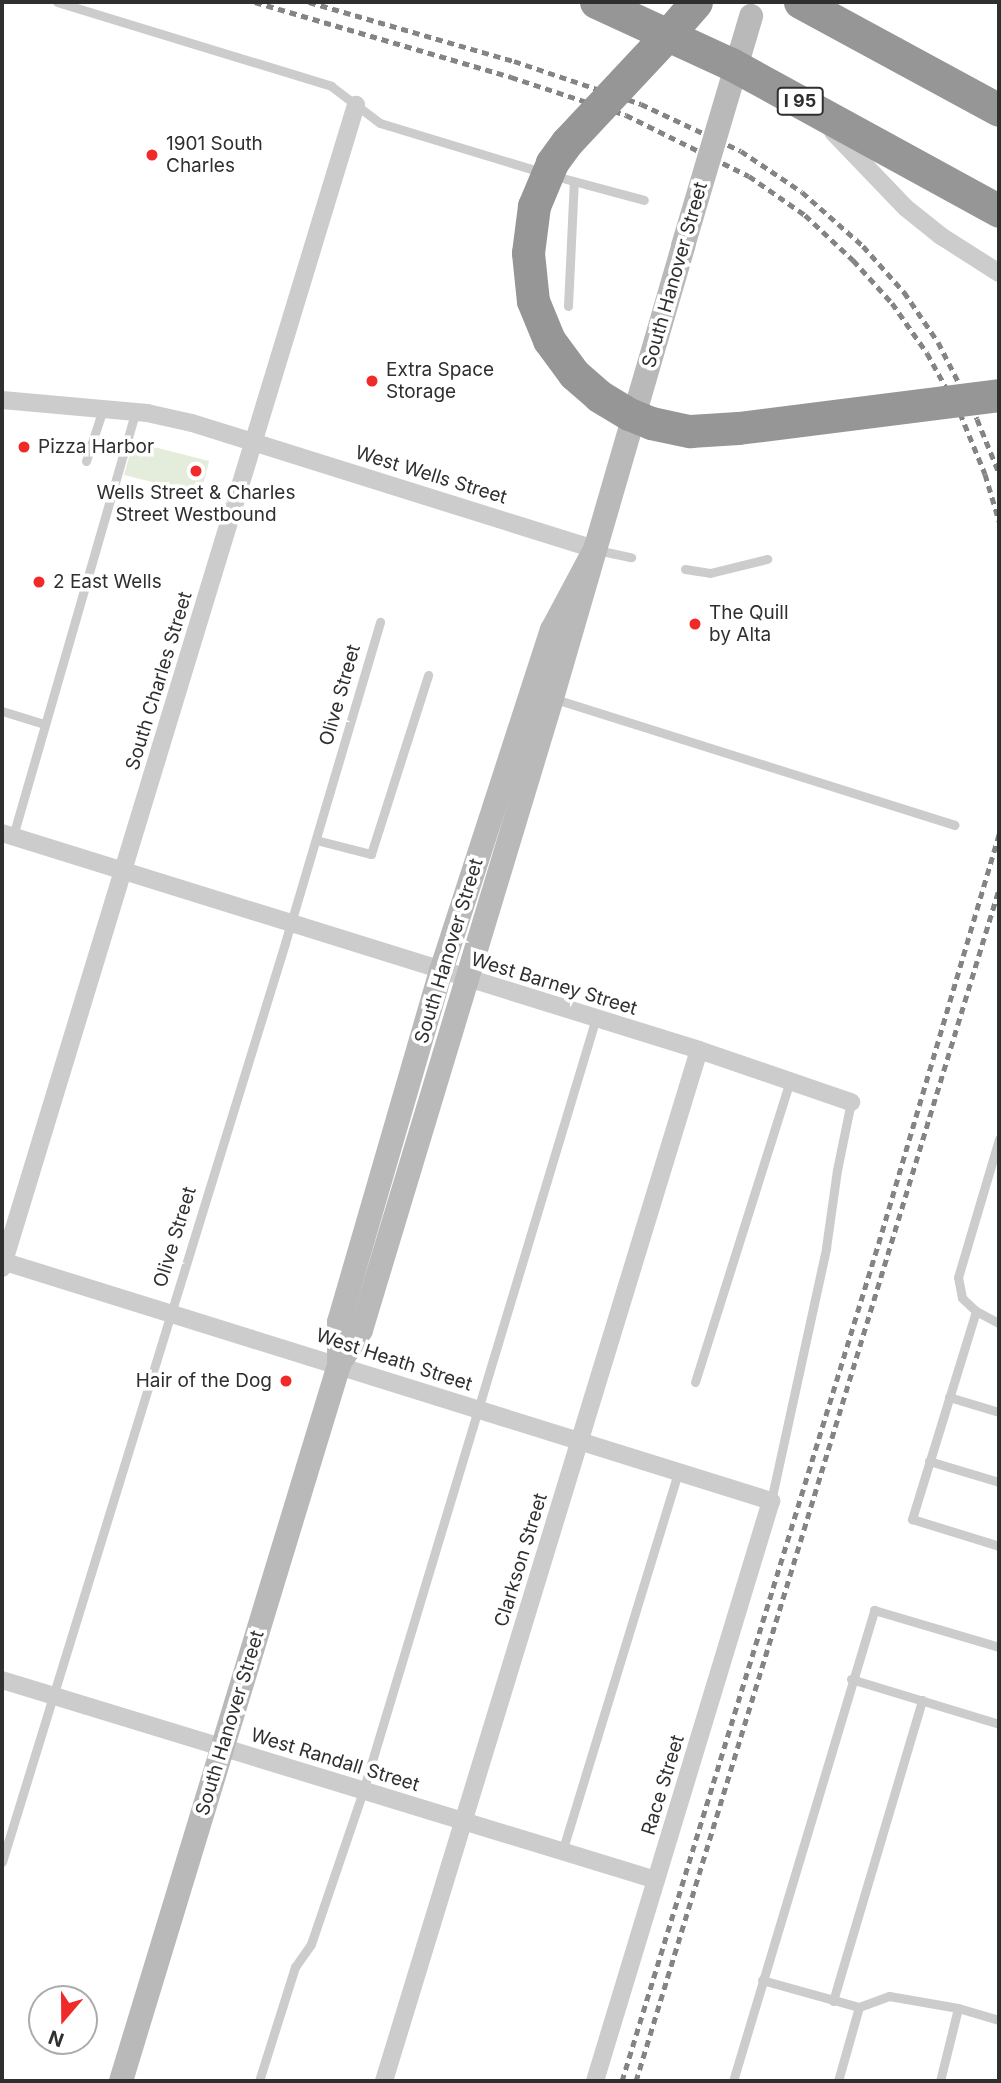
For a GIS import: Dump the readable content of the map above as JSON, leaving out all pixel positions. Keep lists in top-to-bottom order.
{
  "streets": {
    "highway": ["I 95"],
    "main road": ["South Hanover Street"],
    "street": [
      "West Wells Street",
      "South Charles Street",
      "West Barney Street",
      "West Heath Street",
      "Clarkson Street",
      "West Randall Street",
      "Race Street"
    ],
    "lane": ["Olive Street"]
  },
  "crossings": [
    ["South Hanover Street", "West Wells Street"],
    ["South Hanover Street", "West Barney Street"],
    ["South Hanover Street", "West Heath Street"],
    ["South Hanover Street", "West Randall Street"],
    ["West Wells Street", "South Charles Street"],
    ["South Charles Street", "West Barney Street"],
    ["South Charles Street", "West Heath Street"],
    ["Olive Street", "West Barney Street"],
    ["Olive Street", "West Heath Street"],
    ["Olive Street", "West Randall Street"],
    ["West Barney Street", "Clarkson Street"],
    ["West Heath Street", "Clarkson Street"],
    ["West Heath Street", "Race Street"],
    ["Clarkson Street", "West Randall Street"],
    ["West Randall Street", "Race Street"]
  ],
  "places": [
    "1901 South Charles",
    "Extra Space Storage",
    "Pizza Harbor",
    "Wells Street & Charles Street Westbound",
    "2 East Wells",
    "The Quill by Alta",
    "Hair of the Dog"
  ],
  "north": "bottom"
}
